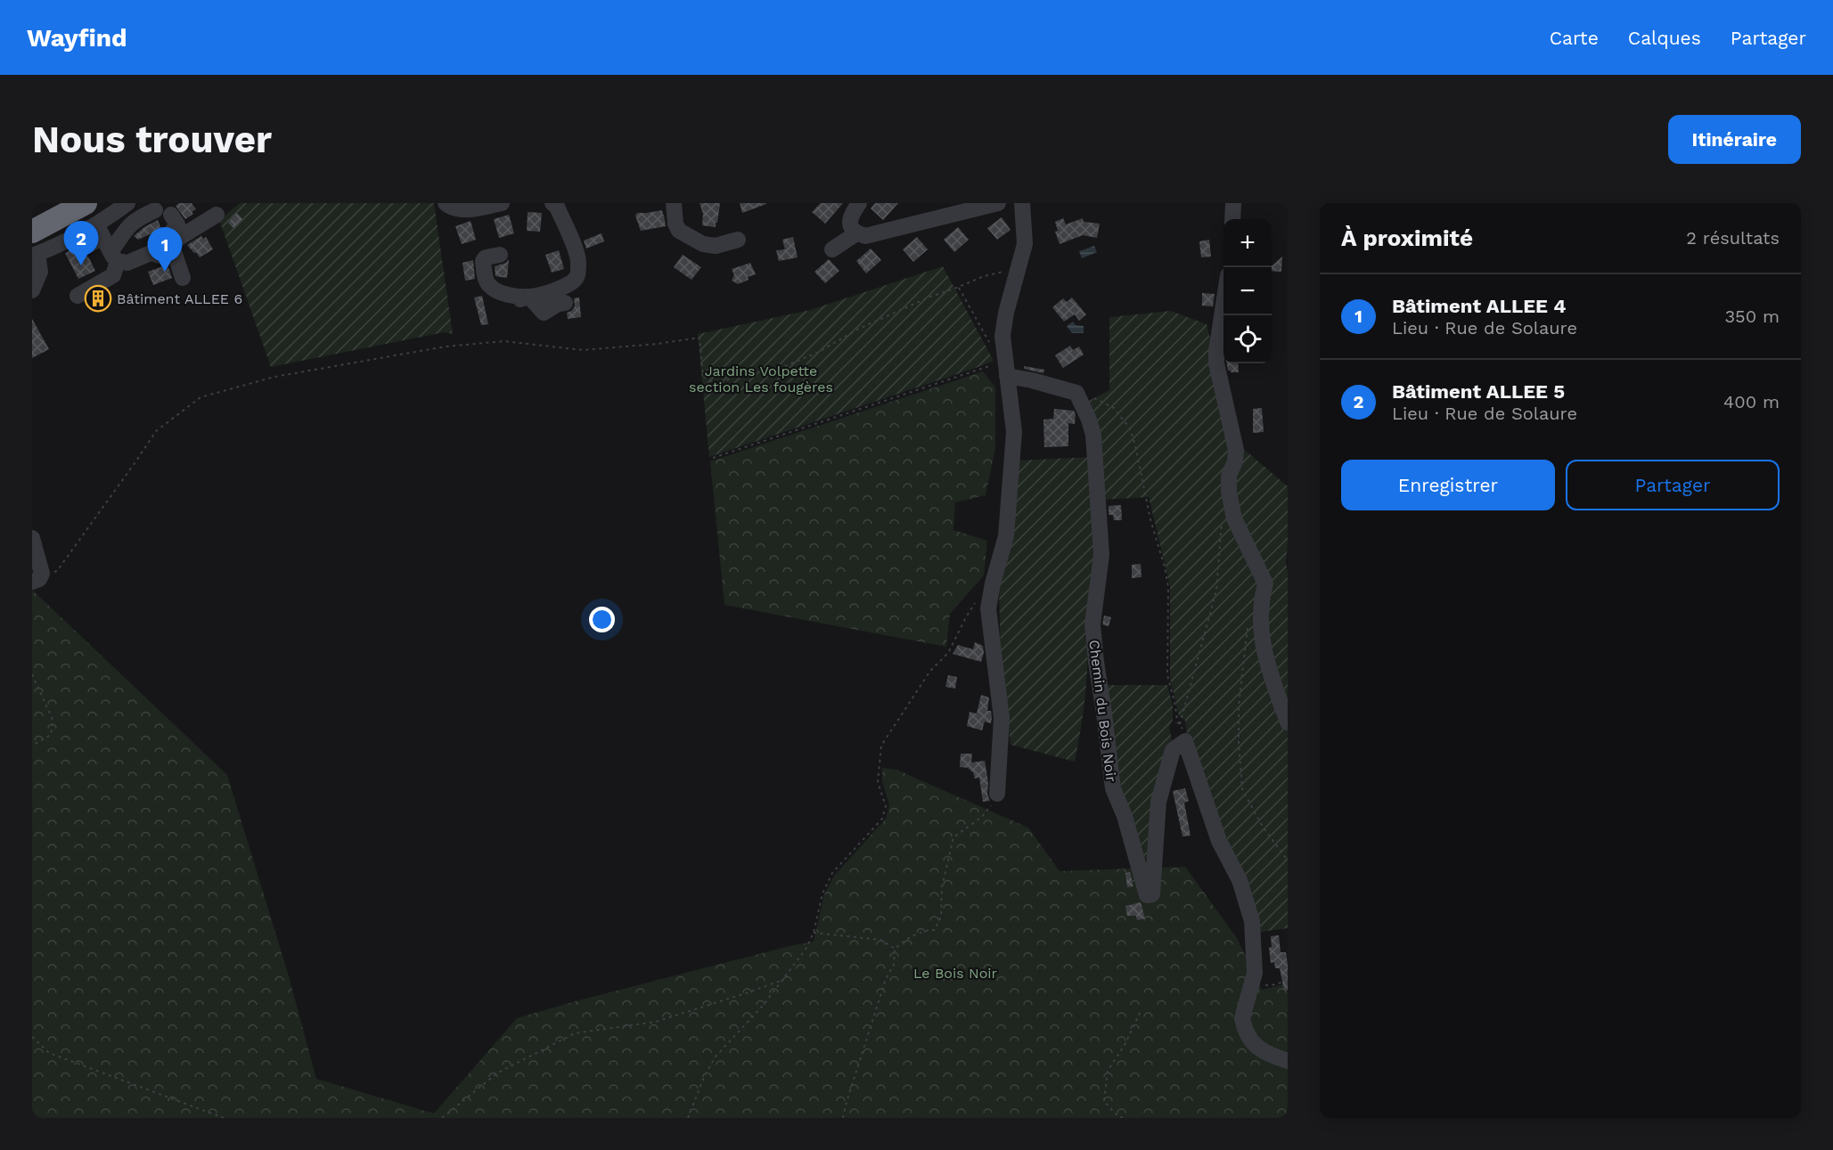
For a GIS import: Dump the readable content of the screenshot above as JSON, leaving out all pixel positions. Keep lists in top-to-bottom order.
{
  "streets": {
    "street": ["Chemin du Bois Noir"]
  },
  "parks": ["Jardins Volpette section Les fougères", "Le Bois Noir"],
  "places": {
    "building": ["Bâtiment ALLEE 6"]
  },
  "page": {
    "header": "Wayfind",
    "nav": ["Carte", "Calques", "Partager"],
    "buttons": [
      "Itinéraire",
      ["Enregistrer", "Partager"]
    ],
    "title": "Nous trouver",
    "heading": ["À proximité", "2 résultats"],
    "map_buttons": ["+", "−"],
    "pins": ["2", "1"],
    "list": [
      {
        "mark": "1",
        "name": "Bâtiment ALLEE 4",
        "note": "Lieu · Rue de Solaure",
        "value": "350 m"
      },
      {
        "mark": "2",
        "name": "Bâtiment ALLEE 5",
        "note": "Lieu · Rue de Solaure",
        "value": "400 m"
      }
    ]
  }
}
